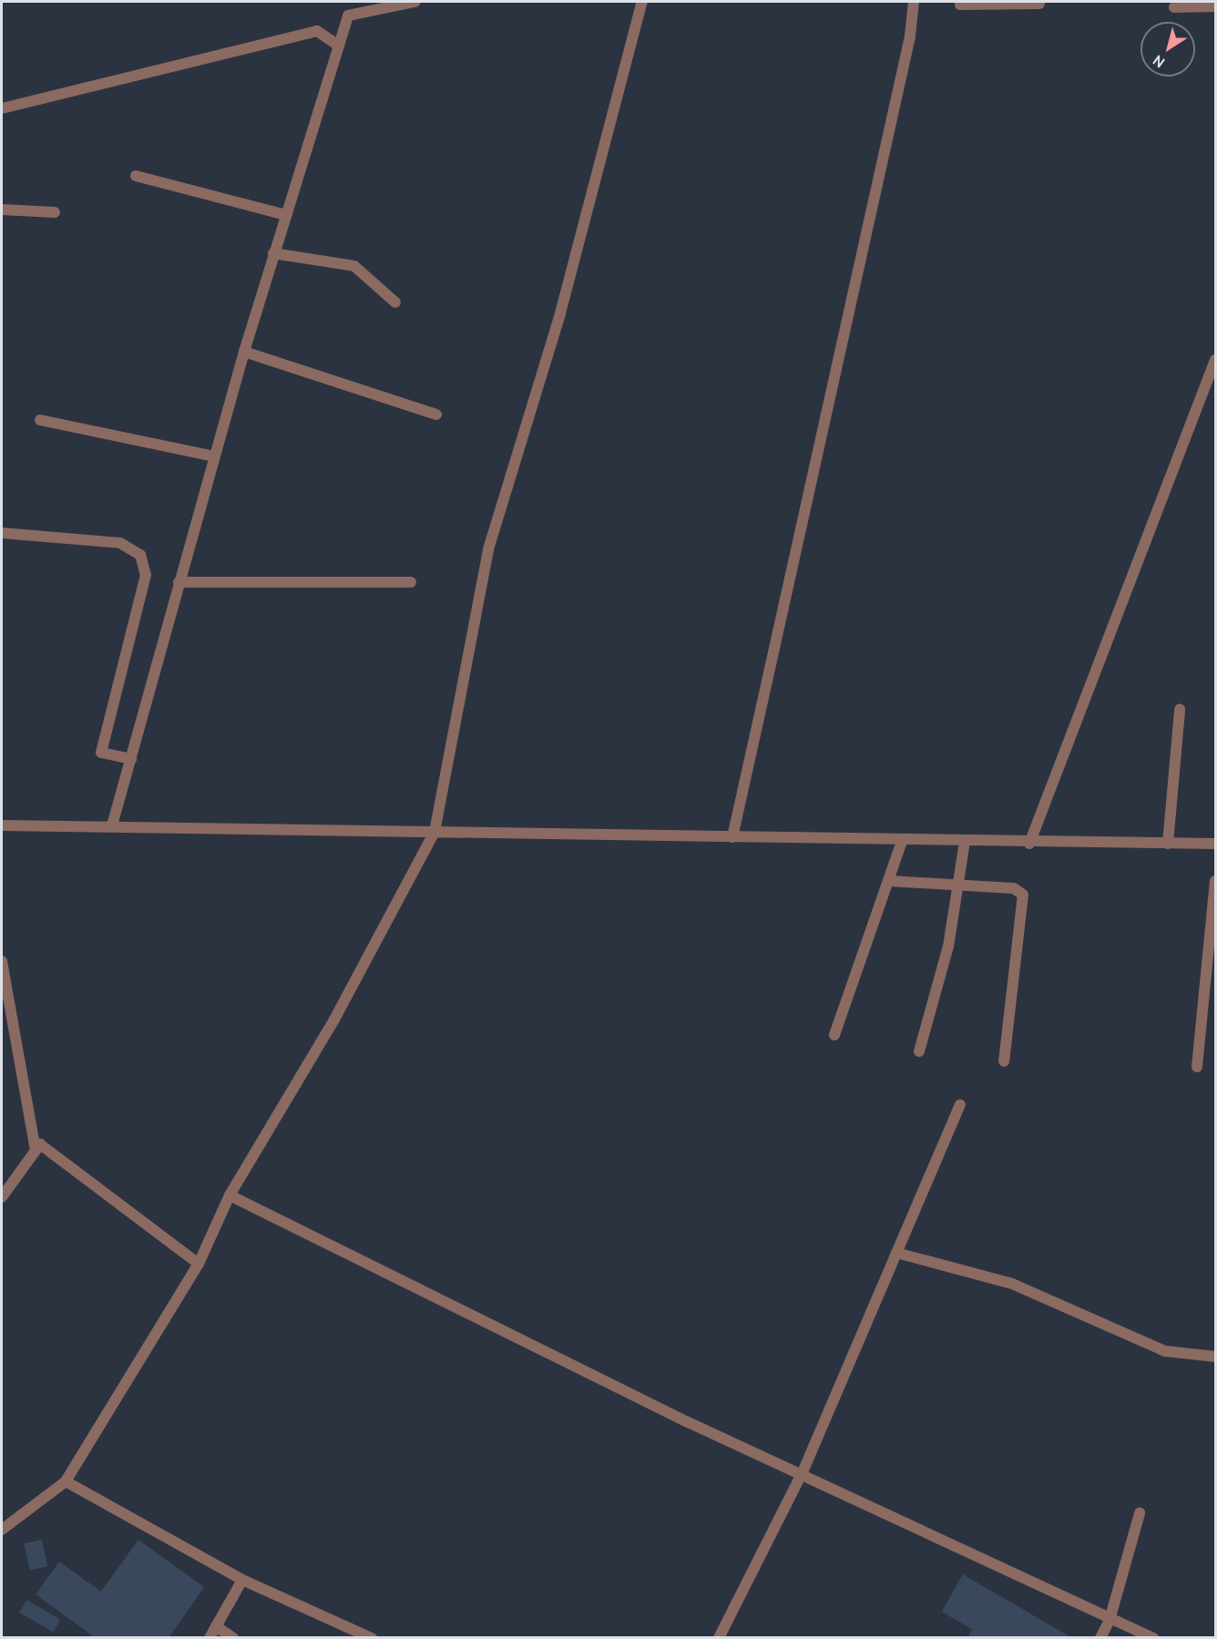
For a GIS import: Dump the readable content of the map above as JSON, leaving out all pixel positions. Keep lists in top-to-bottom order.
{
  "north": "bottom left"
}
